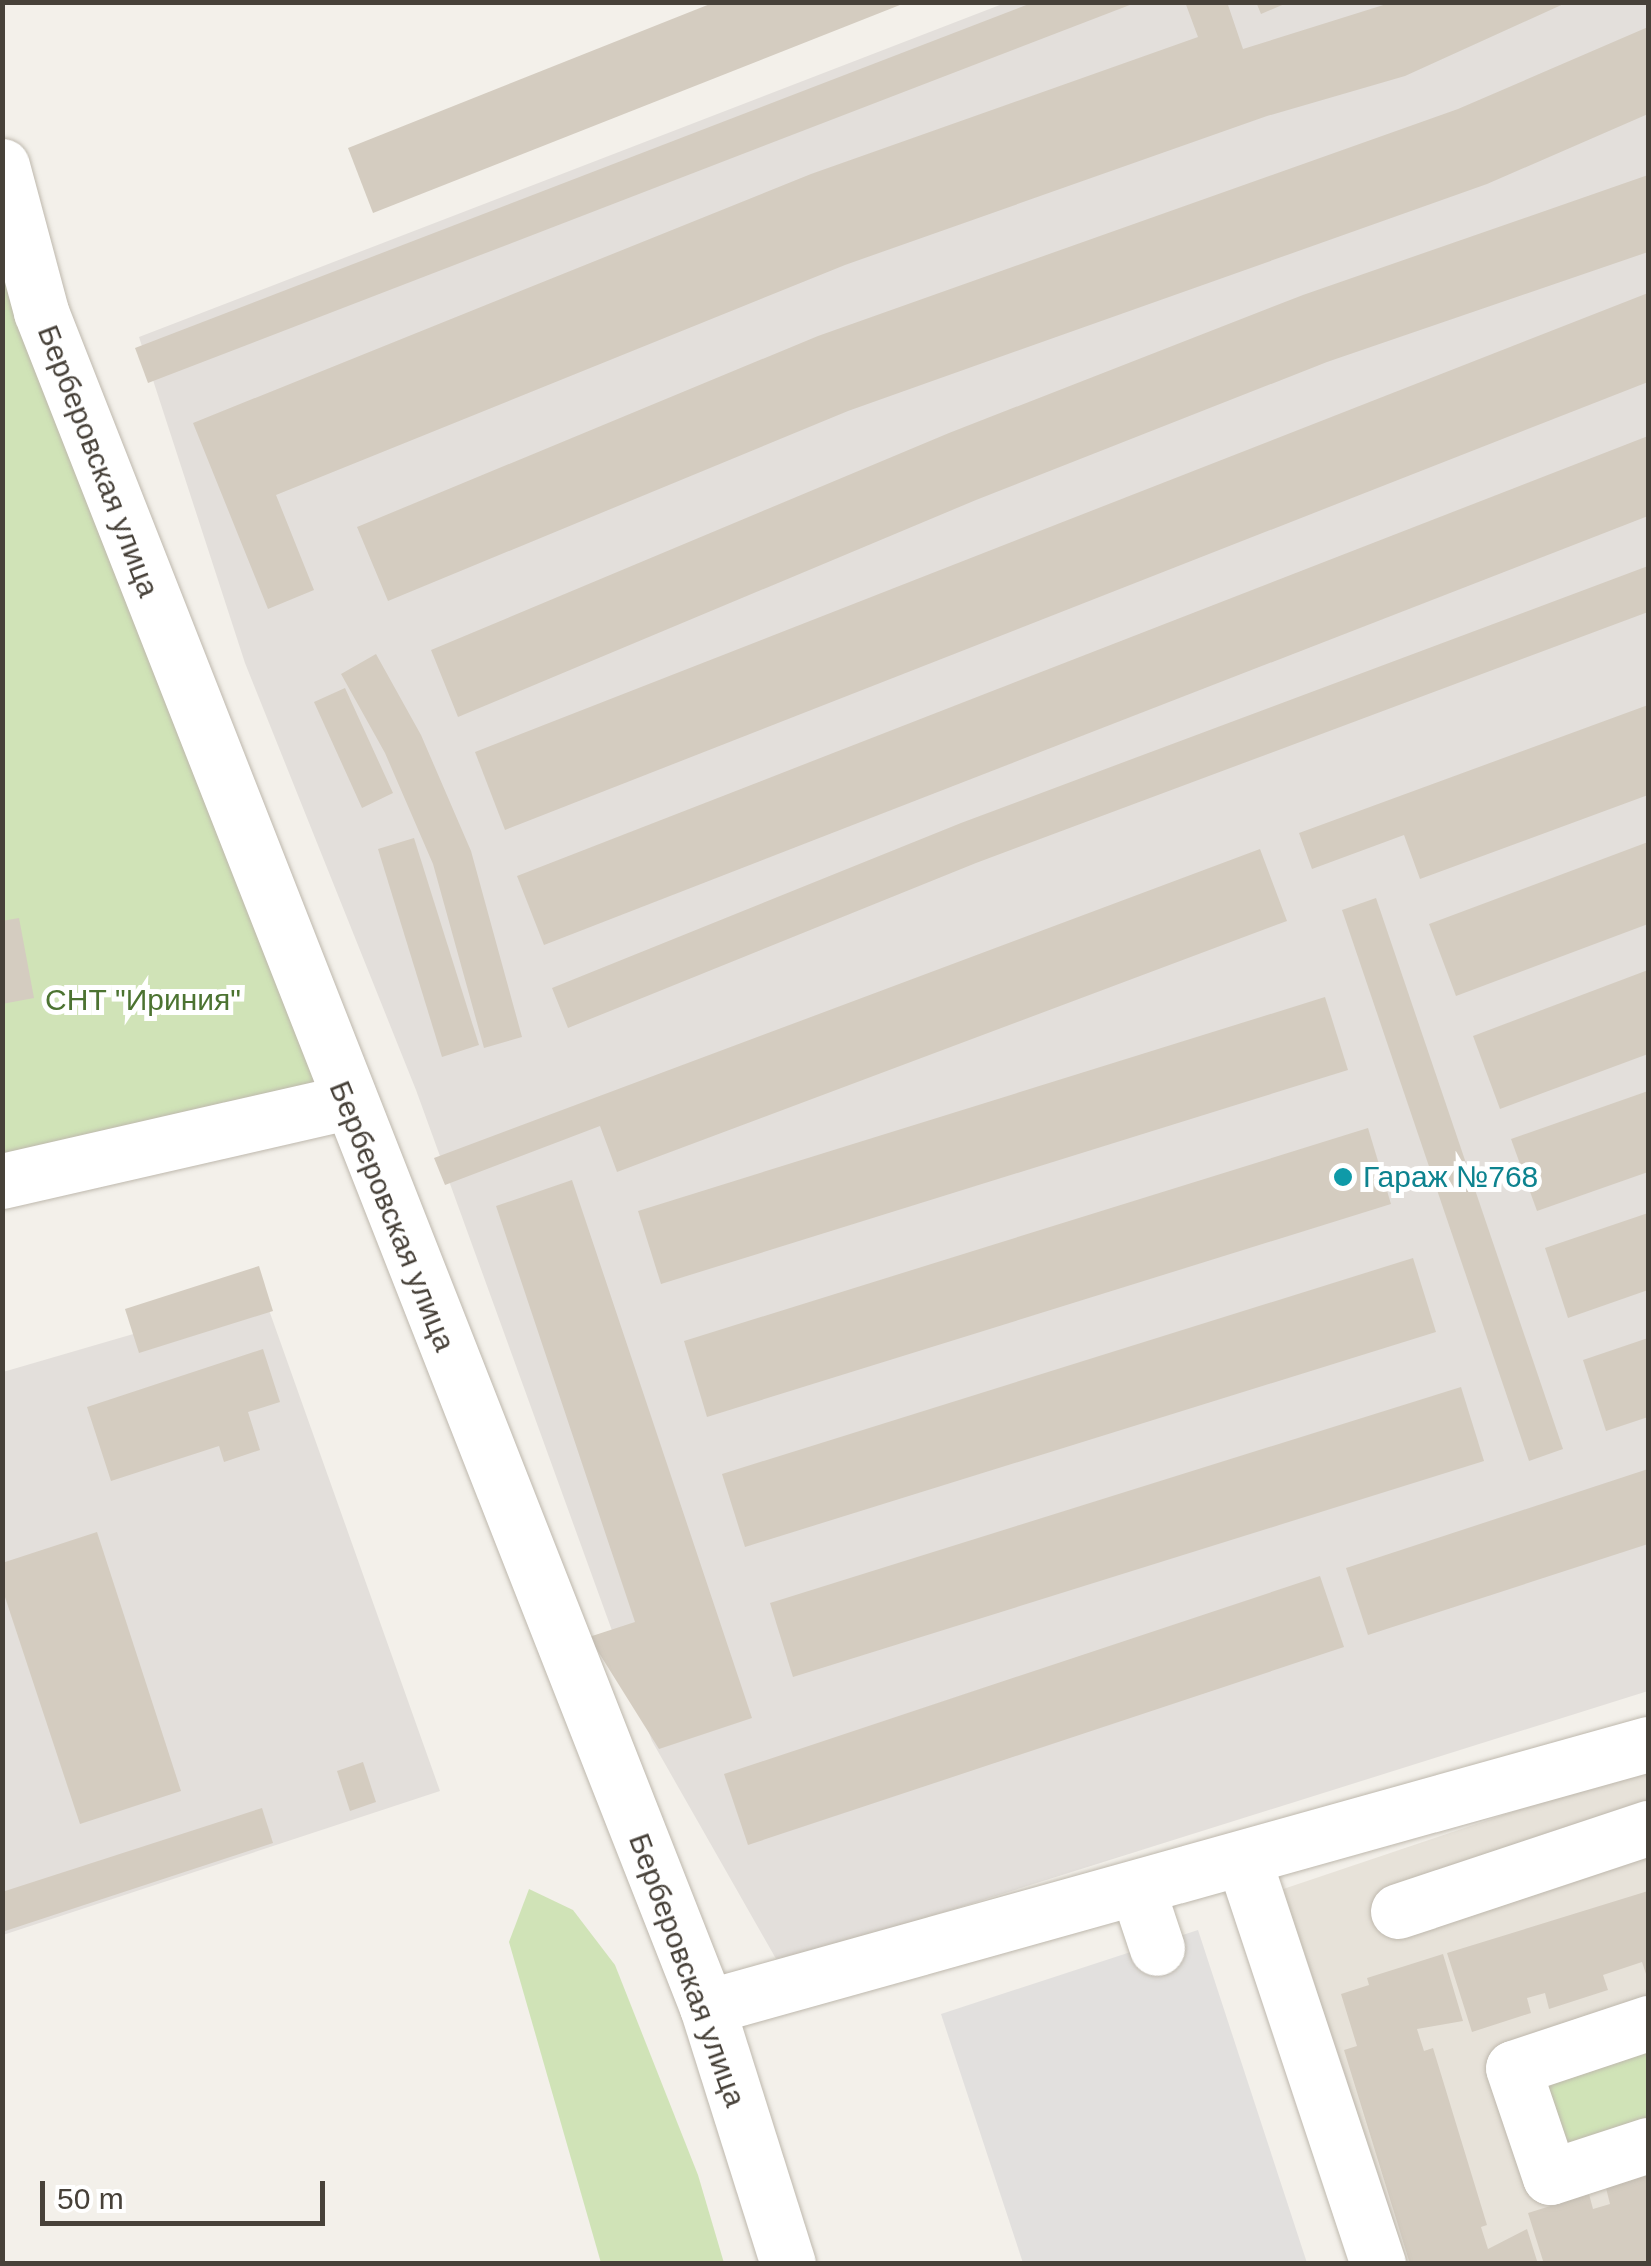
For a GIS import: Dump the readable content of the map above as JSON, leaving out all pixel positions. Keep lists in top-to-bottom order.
{
  "streets": {
    "street": ["Берберовская улица"]
  },
  "parks": ["СНТ \"Ириния\""],
  "places": ["Гараж №768"],
  "scale_bar": "50 m"
}
